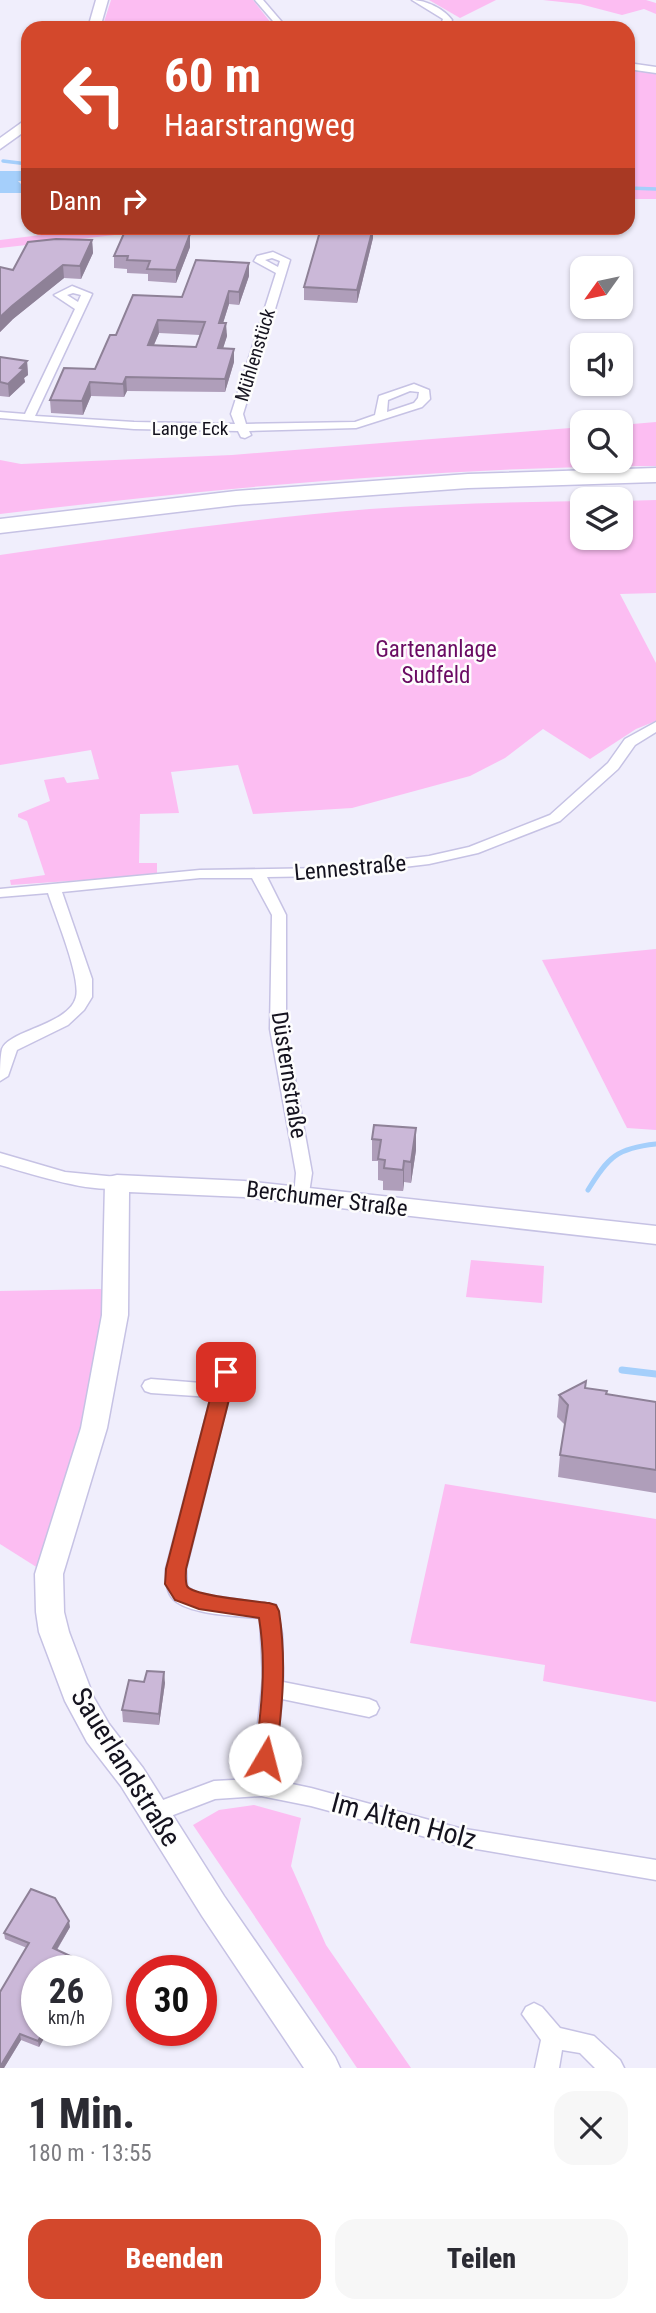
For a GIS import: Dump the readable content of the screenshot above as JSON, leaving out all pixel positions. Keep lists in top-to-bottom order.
{
  "streets": {
    "main road": ["Berchumer Straße", "Sauerlandstraße"],
    "street": [
      "Mühlenstück",
      "Lange Eck",
      "Lennestraße",
      "Düsternstraße",
      "Im Alten Holz"
    ]
  },
  "crossings": [
    ["Mühlenstück", "Lange Eck"],
    ["Lennestraße", "Düsternstraße"],
    ["Düsternstraße", "Berchumer Straße"],
    ["Berchumer Straße", "Sauerlandstraße"],
    ["Sauerlandstraße", "Im Alten Holz"]
  ],
  "parks": ["Gartenanlage Sudfeld"],
  "north": "bottom left",
  "page": {
    "turn": ["60 m", "Haarstrangweg"],
    "then": "Dann",
    "speed": "26 km/h",
    "limit": "30",
    "heading": ["1 Min.", "180 m · 13:55"],
    "buttons": ["Beenden", "Teilen"]
  }
}
